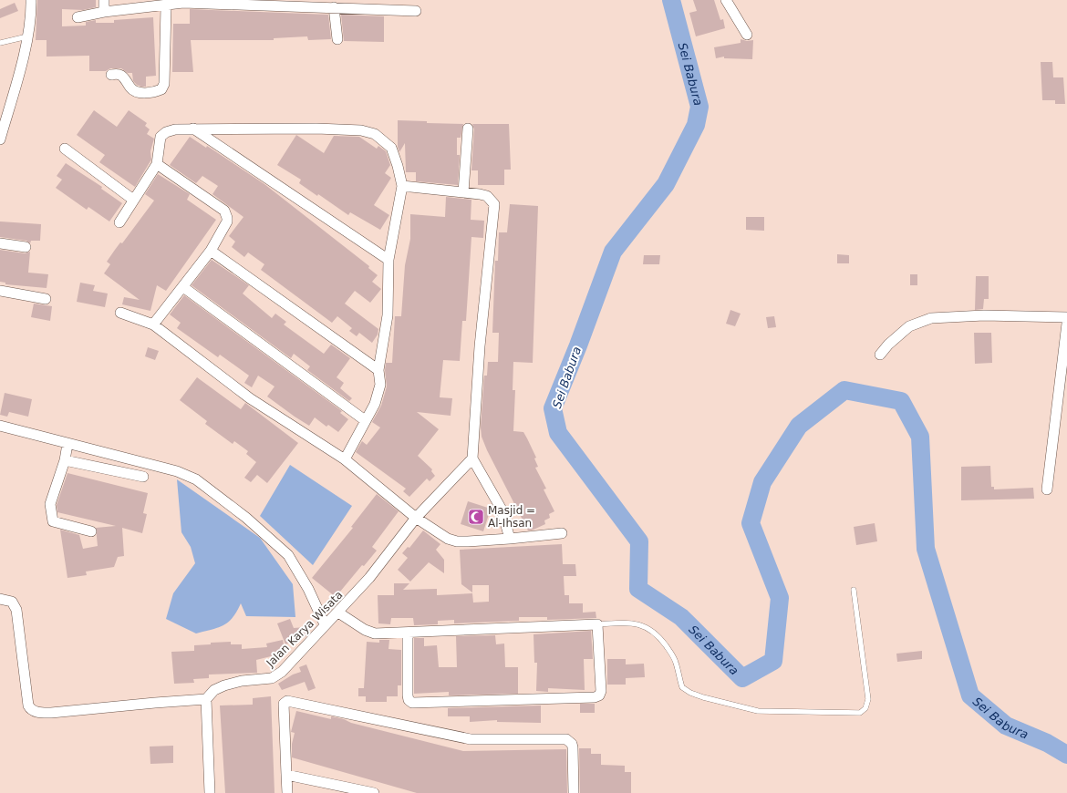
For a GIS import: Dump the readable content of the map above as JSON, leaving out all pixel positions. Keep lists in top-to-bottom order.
{
  "streets": {
    "street": ["Jalan Karya Wisata"]
  },
  "water": ["Sei Babura"],
  "places": {
    "mosque": ["Masjid = Al-Ihsan"]
  }
}
